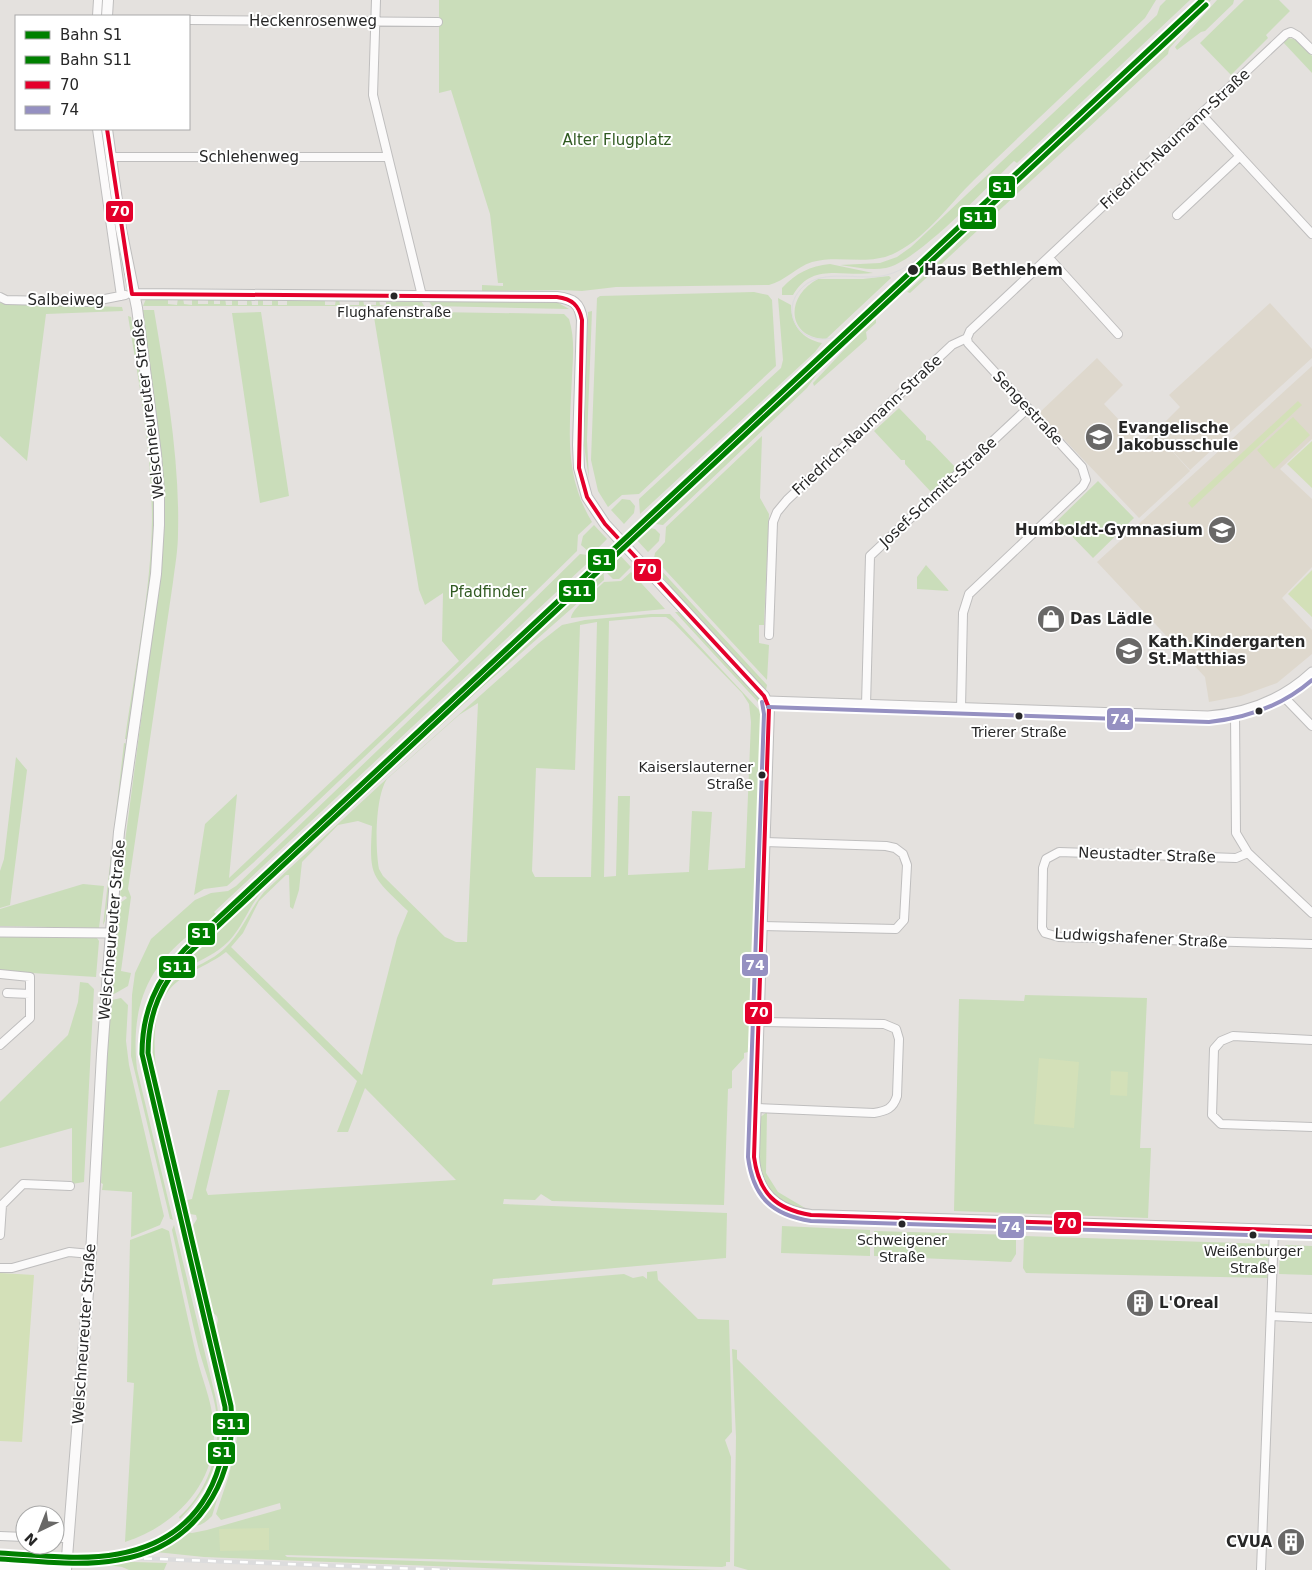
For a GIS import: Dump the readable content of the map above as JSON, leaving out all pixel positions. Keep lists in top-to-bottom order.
{
  "streets": {
    "main road": ["Welschneureuter Straße"],
    "street": [
      "Heckenrosenweg",
      "Friedrich-Naumann-Straße",
      "Schlehenweg",
      "Salbeiweg",
      "Sengestraße",
      "Josef-Schmitt-Straße",
      "Neustadter Straße",
      "Ludwigshafener Straße"
    ]
  },
  "crossings": [
    ["Friedrich-Naumann-Straße", "Sengestraße"],
    ["Schlehenweg", "Welschneureuter Straße"],
    ["Salbeiweg", "Welschneureuter Straße"],
    ["Sengestraße", "Josef-Schmitt-Straße"],
    ["Neustadter Straße", "Ludwigshafener Straße"]
  ],
  "parks": ["Alter Flugplatz", "Pfadfinder"],
  "places": {
    "other": [
      "Haus Bethlehem",
      "Flughafenstraße",
      "Trierer Straße",
      "Kaiserslauterner Straße",
      "Schweigener Straße",
      "Weißenburger Straße"
    ],
    "school or university": ["Evangelische Jakobusschule", "Humboldt-Gymnasium", "Kath.Kindergarten St.Matthias"],
    "shop": ["Das Lädle"],
    "building": ["L'Oreal", "CVUA"]
  },
  "lines": [
    "rail line S1",
    "rail line S11",
    "transit line 70",
    "transit line 74"
  ],
  "legend": [
    "Bahn S1",
    "Bahn S11",
    "70",
    "74"
  ],
  "north": "bottom left"
}
